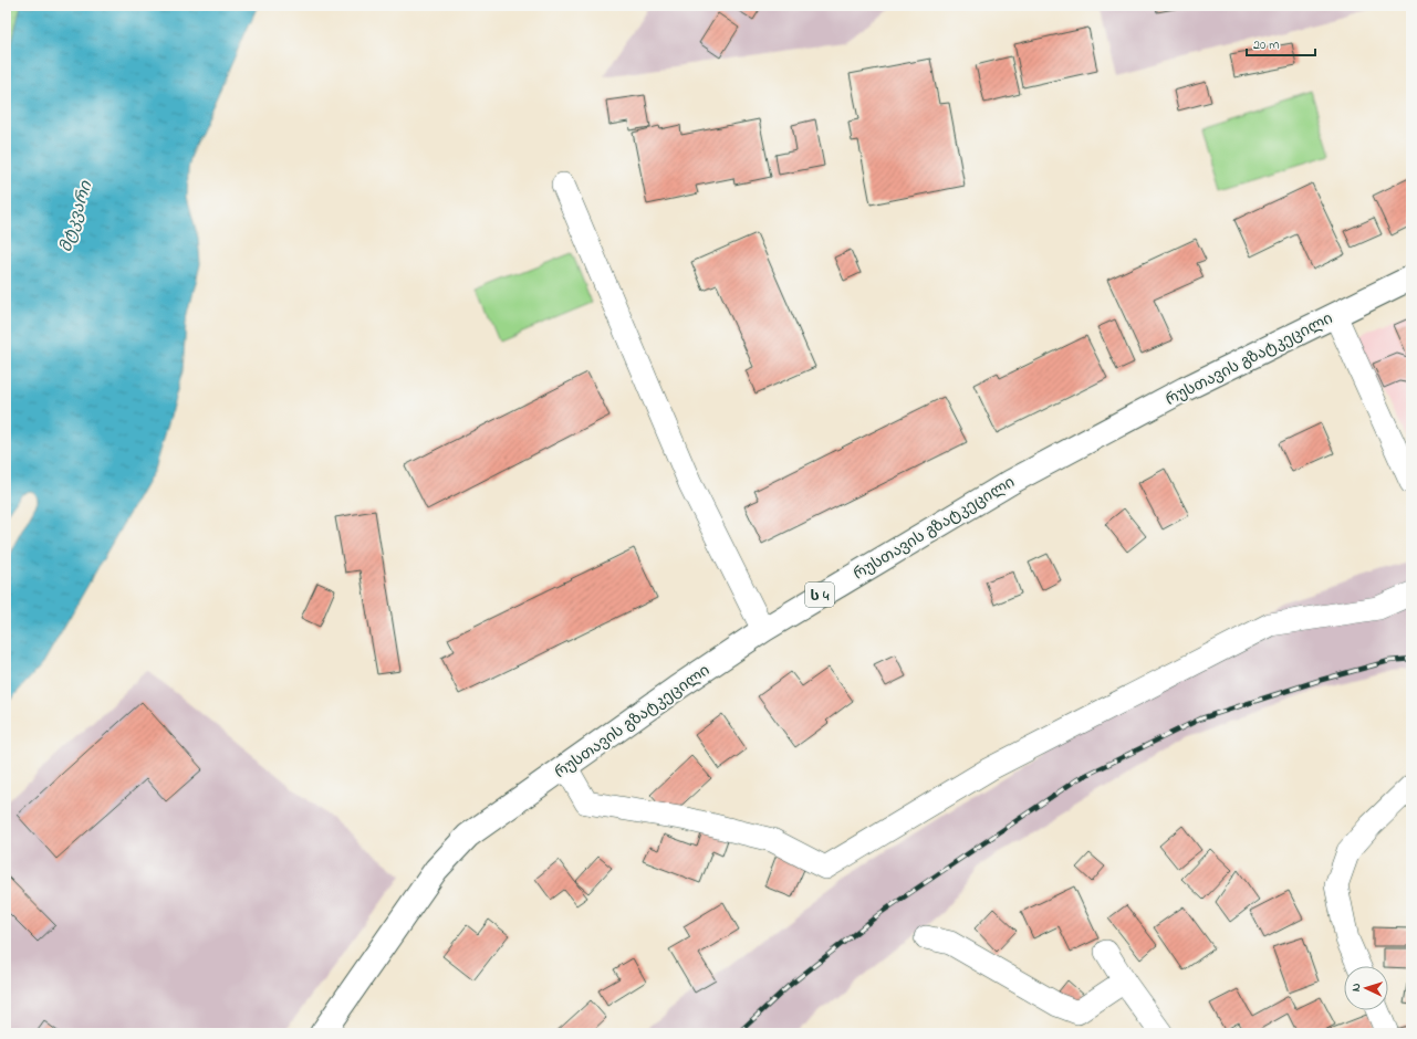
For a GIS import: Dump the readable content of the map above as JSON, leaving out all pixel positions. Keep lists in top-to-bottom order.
{
  "streets": {
    "highway": ["რუსთავის გზატკეცილი", "ს 4"]
  },
  "water": ["მტკვარი"],
  "scale_bar": "20 m",
  "north": "left"
}
